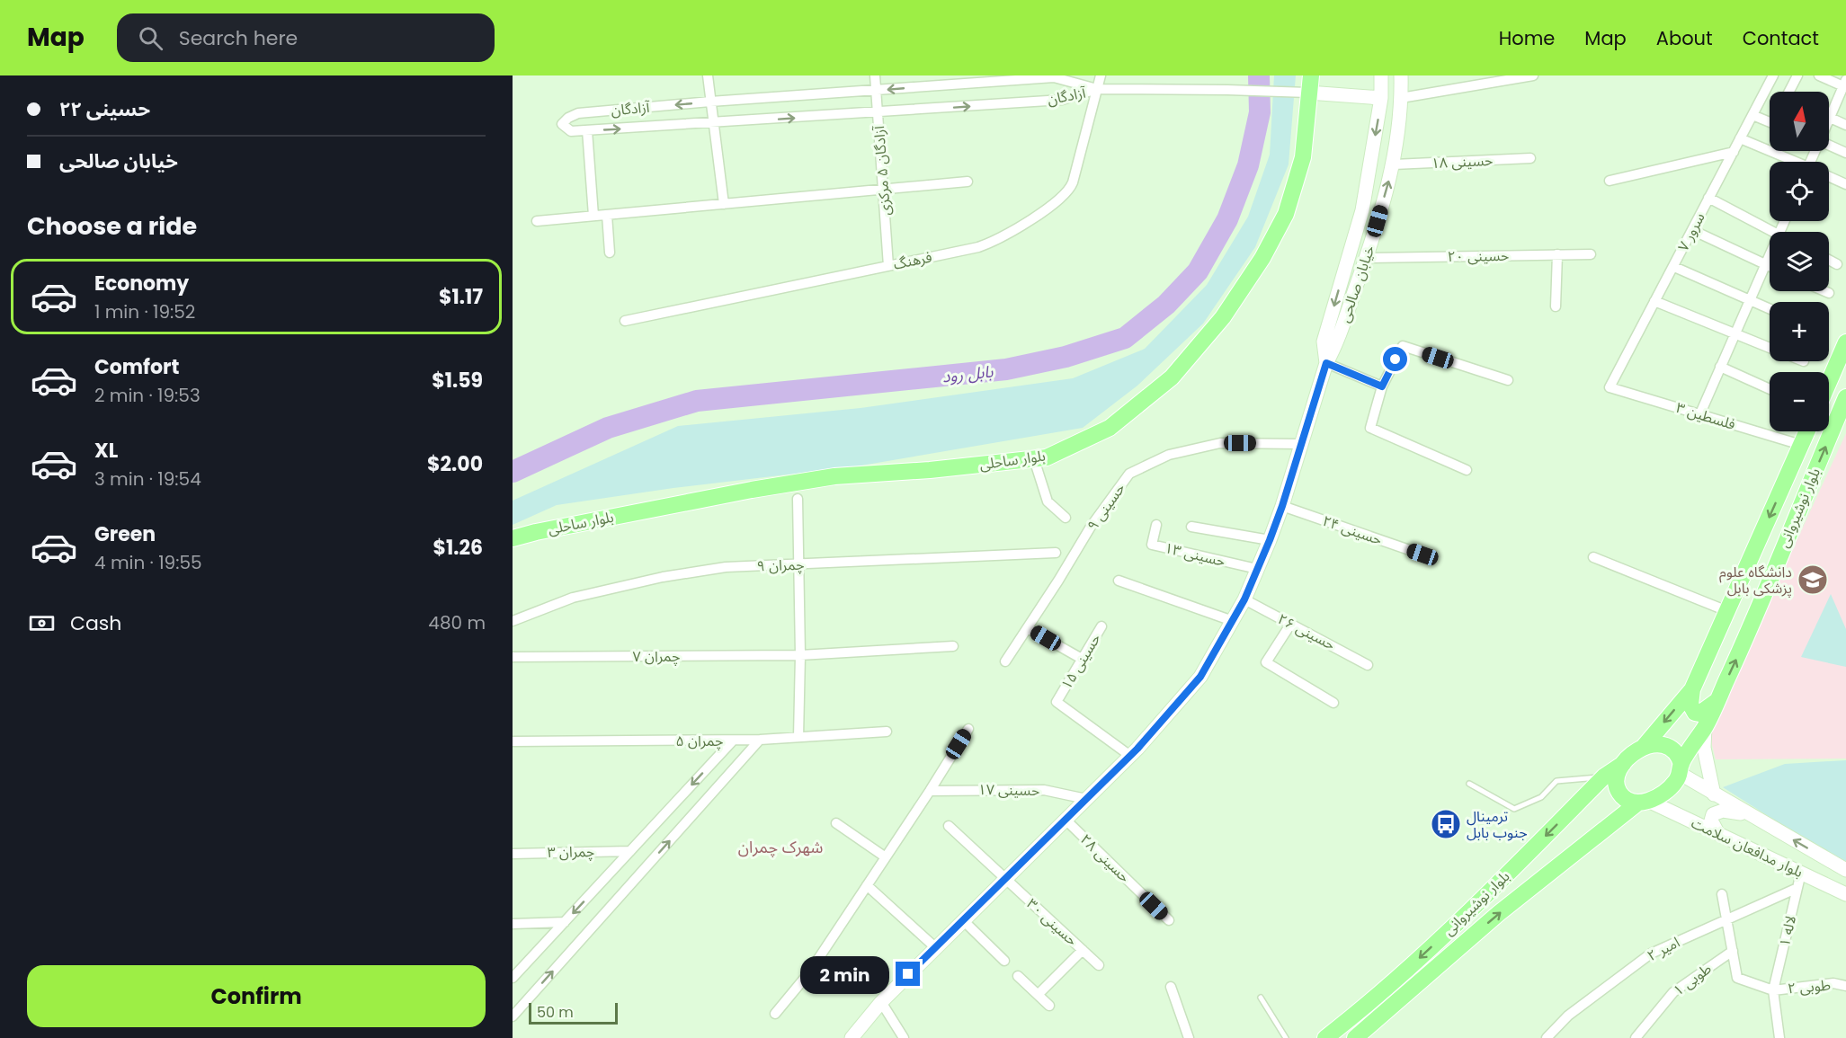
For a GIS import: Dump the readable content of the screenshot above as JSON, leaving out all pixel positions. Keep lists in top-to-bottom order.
{
  "streets": {
    "main road": [
      "خيابان صالحی",
      "بلوار ساحلی",
      "بلوار نوشیروانی",
      "بلوار مدافعان سلامت"
    ],
    "street": [
      "آزادگان",
      "حسینی ۱۸",
      "آزادگان ۵ مرکزی",
      "سرور ۷",
      "حسینی ٢٠",
      "فرهنگ",
      "فلسطین ۳",
      "حسینی ٩",
      "حسینی ۲۴",
      "حسینی ۱۳",
      "چمران ۹",
      "حسینی ۲۶",
      "چمران ۷",
      "حسینی ۱۵",
      "چمران ۵",
      "حسینی ۱۷",
      "چمران ۳",
      "حسینی ۲۸",
      "حسینی ۳۰",
      "لاله ۱",
      "امیر ۲",
      "طوبی ۱",
      "طوبی ۲"
    ]
  },
  "crossings": [
    ["آزادگان", "آزادگان ۵ مرکزی"],
    ["آزادگان", "فرهنگ"],
    ["حسینی ۱۸", "خيابان صالحی"],
    ["آزادگان ۵ مرکزی", "فرهنگ"],
    ["سرور ۷", "فلسطین ۳"],
    ["حسینی ٢٠", "خيابان صالحی"],
    ["خيابان صالحی", "حسینی ٩"],
    ["خيابان صالحی", "حسینی ۲۴"],
    ["خيابان صالحی", "حسینی ۱۳"],
    ["خيابان صالحی", "حسینی ۲۶"],
    ["خيابان صالحی", "حسینی ۱۵"],
    ["خيابان صالحی", "حسینی ۱۷"],
    ["خيابان صالحی", "حسینی ۲۸"],
    ["خيابان صالحی", "حسینی ۳۰"],
    ["فلسطین ۳", "بلوار نوشیروانی"],
    ["بلوار نوشیروانی", "بلوار مدافعان سلامت"],
    ["بلوار مدافعان سلامت", "لاله ۱"],
    ["لاله ۱", "امیر ۲"],
    ["لاله ۱", "طوبی ۲"],
    ["طوبی ۱", "طوبی ۲"]
  ],
  "districts": ["شهرک چمران"],
  "water": ["بابل رود"],
  "places": {
    "school or university": ["دانشگاه علوم پزشکی بابل"],
    "bus stop": ["ترمینال جنوب بابل"]
  },
  "scale_bar": "50 m",
  "north": "top",
  "page": {
    "header": "Map",
    "search": "Search here",
    "nav": [
      "Home",
      "Map",
      "About",
      "Contact"
    ],
    "banner": ["حسینی ۲۲", "خيابان صالحی"],
    "map_buttons": ["+", "−"],
    "heading": "Choose a ride",
    "list": [
      {
        "name": "Economy",
        "note": "1 min · 19:52",
        "value": "$1.17"
      },
      {
        "name": "Comfort",
        "note": "2 min · 19:53",
        "value": "$1.59"
      },
      {
        "name": "XL",
        "note": "3 min · 19:54",
        "value": "$2.00"
      },
      {
        "name": "Green",
        "note": "4 min · 19:55",
        "value": "$1.26"
      }
    ],
    "pay": ["Cash", "480 m"],
    "buttons": "Confirm",
    "bubble": "2 min",
    "scale": "50 m"
  }
}
